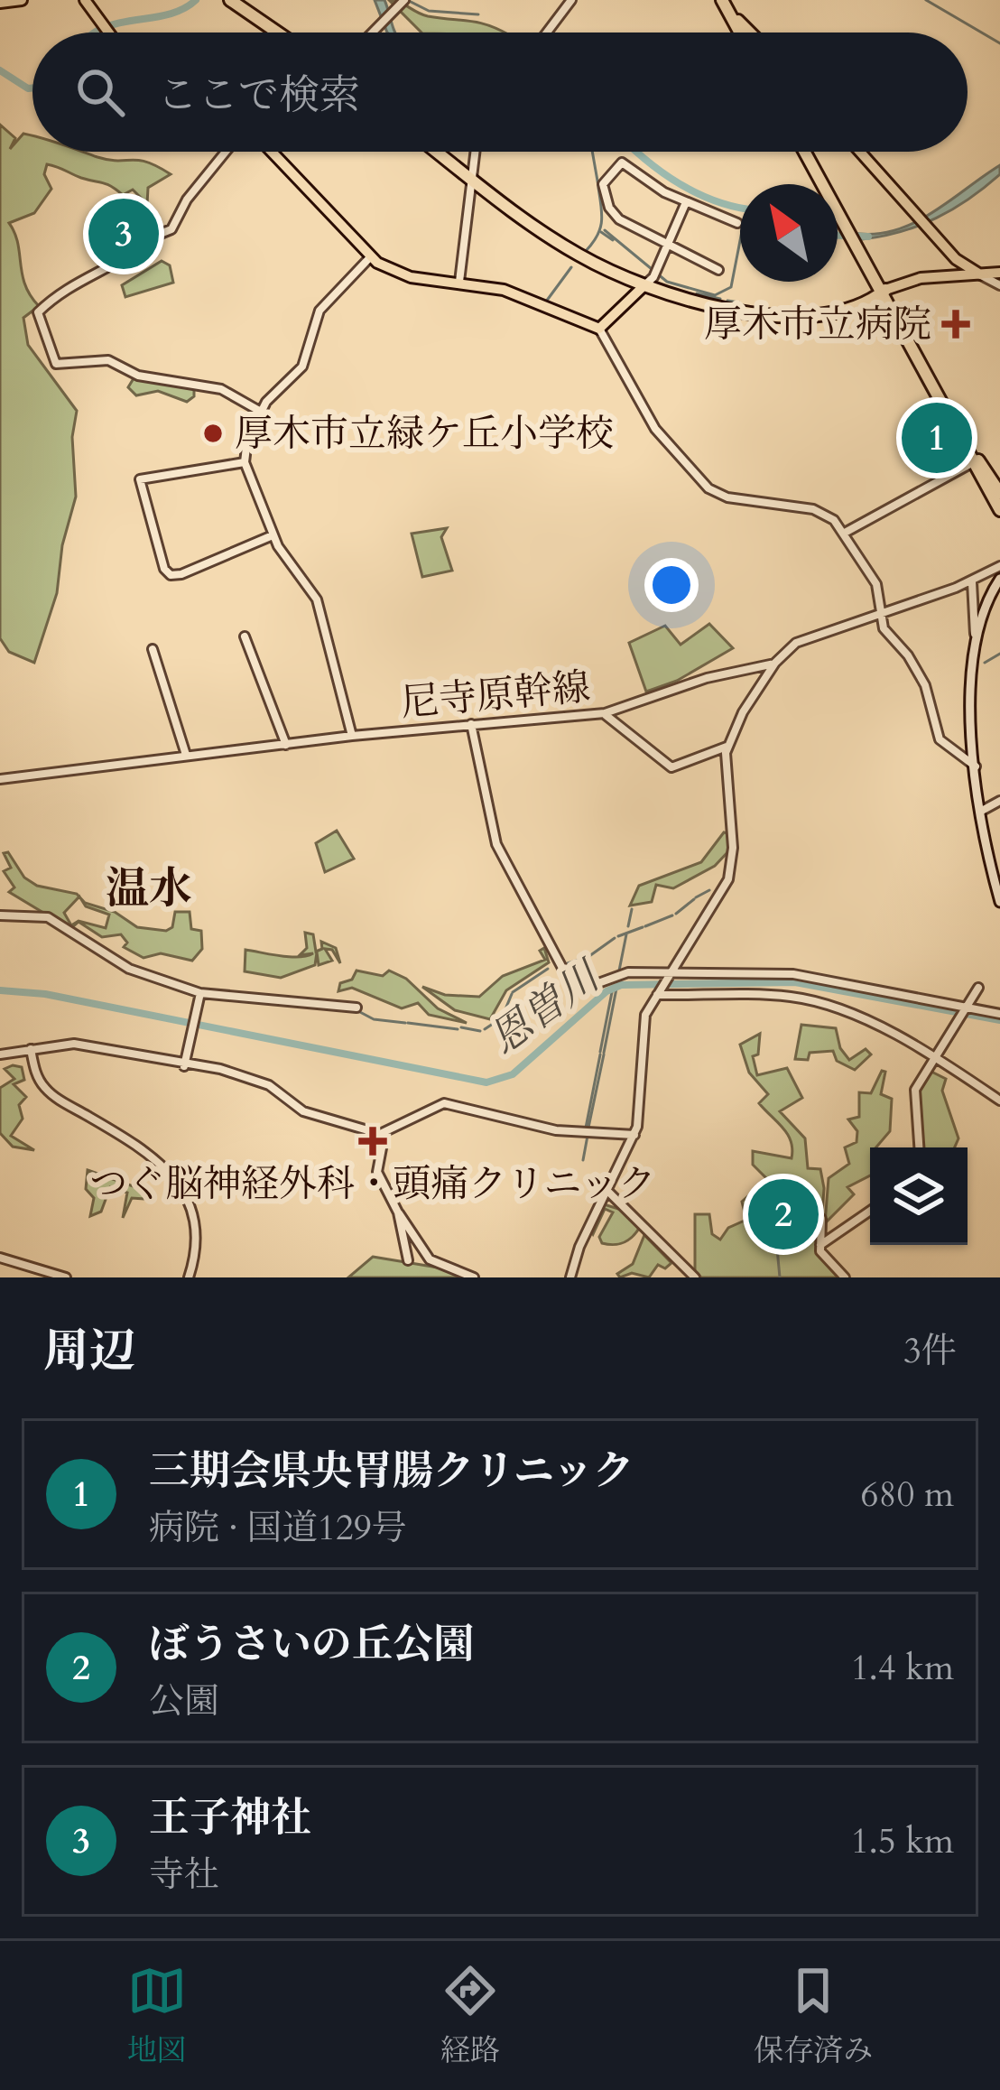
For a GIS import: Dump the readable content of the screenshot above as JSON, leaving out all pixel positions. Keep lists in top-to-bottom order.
{
  "streets": {
    "street": ["尼寺原幹線"]
  },
  "districts": ["温水"],
  "water": ["恩曽川"],
  "places": {
    "health": ["厚木市立病院", "つぐ脳神経外科・頭痛クリニック"],
    "other": ["厚木市立緑ケ丘小学校"]
  },
  "north": "top left",
  "page": {
    "search": "ここで検索",
    "pins": ["3", "1", "2"],
    "heading": ["周辺", "3件"],
    "list": [
      {
        "mark": "1",
        "name": "三期会県央胃腸クリニック",
        "note": "病院 · 国道129号",
        "value": "680 m"
      },
      {
        "mark": "2",
        "name": "ぼうさいの丘公園",
        "note": "公園",
        "value": "1.4 km"
      },
      {
        "mark": "3",
        "name": "王子神社",
        "note": "寺社",
        "value": "1.5 km"
      }
    ],
    "nav": ["地図", "経路", "保存済み"]
  }
}
